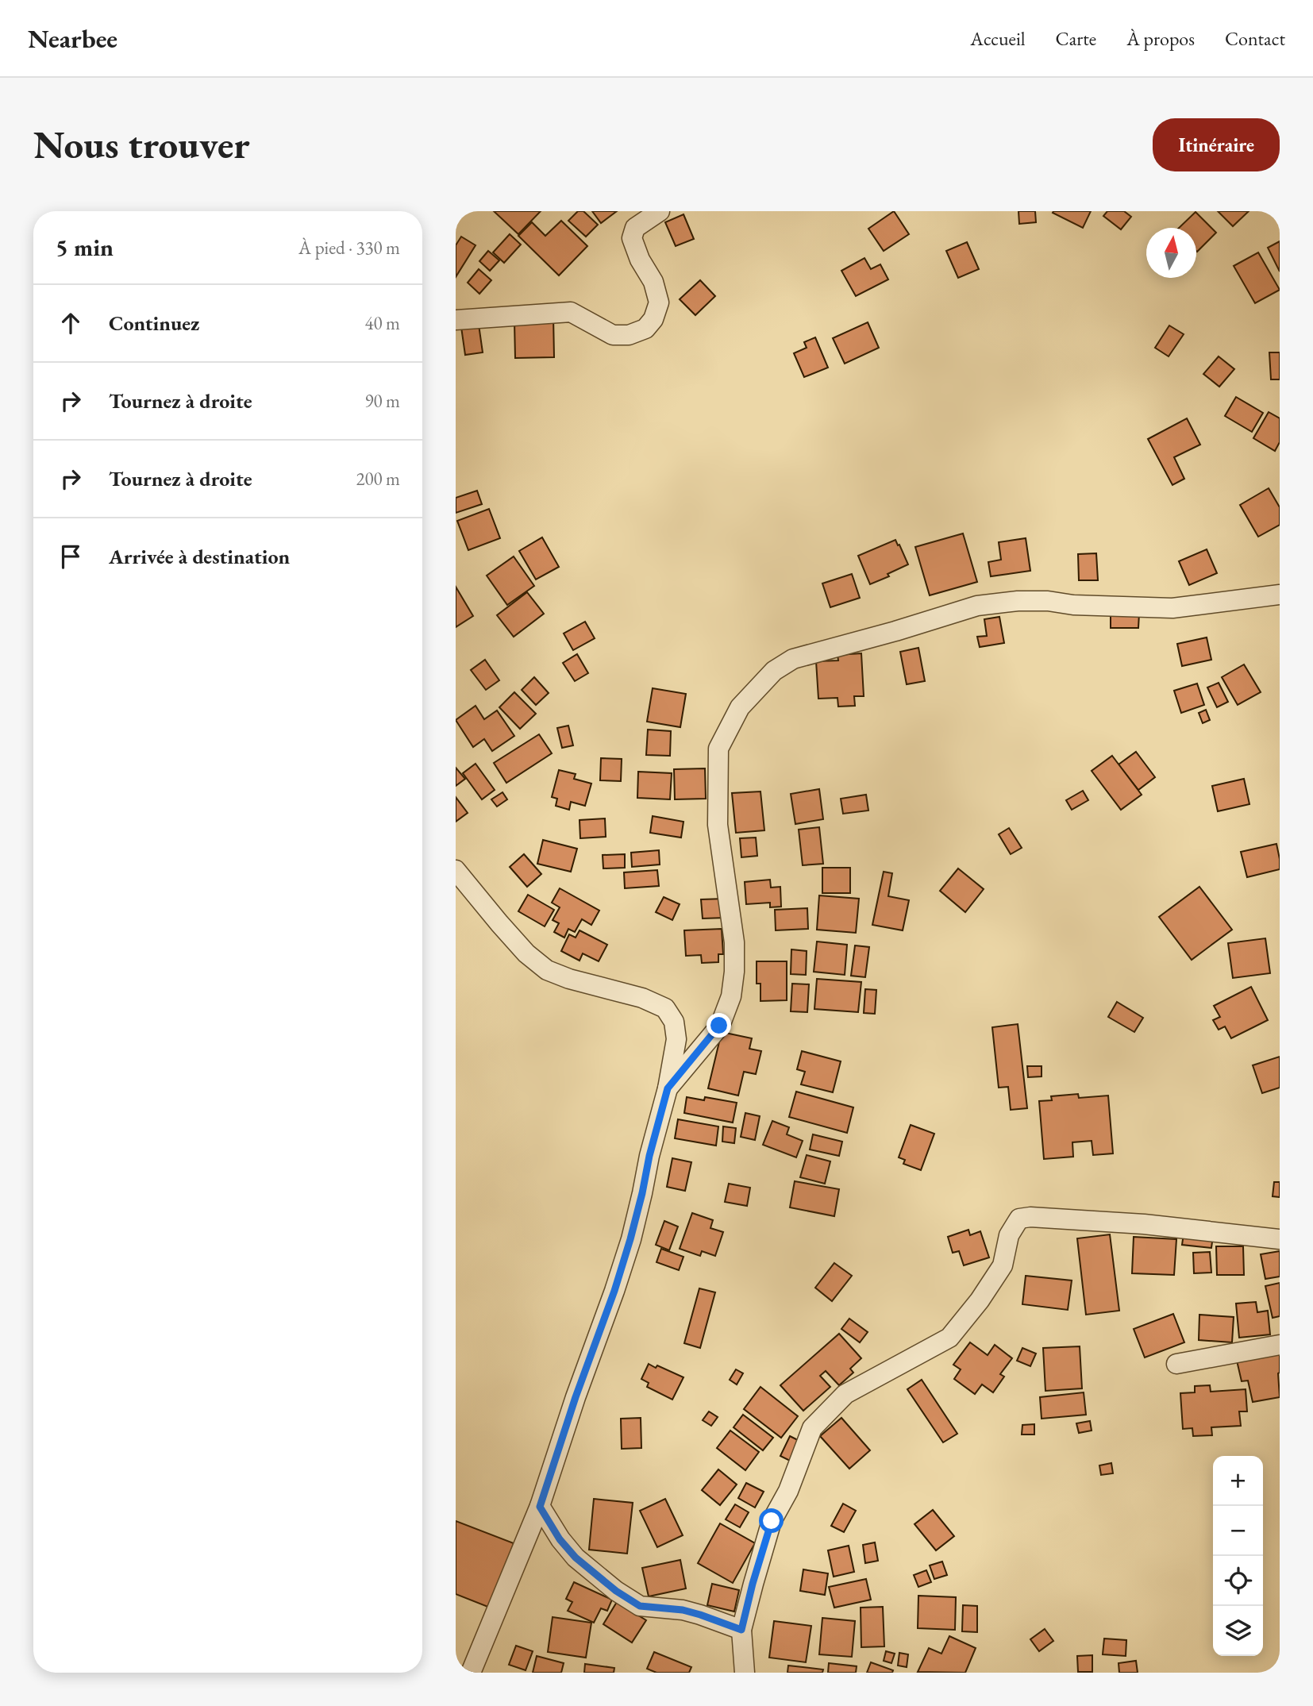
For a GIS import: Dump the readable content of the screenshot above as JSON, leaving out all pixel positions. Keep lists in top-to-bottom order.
{
  "north": "top",
  "page": {
    "header": "Nearbee",
    "nav": [
      "Accueil",
      "Carte",
      "À propos",
      "Contact"
    ],
    "buttons": "Itinéraire",
    "title": "Nous trouver",
    "heading": ["5 min", "À pied · 330 m"],
    "list": [
      ["Continuez", "40 m"],
      ["Tournez à droite", "90 m"],
      ["Tournez à droite", "200 m"],
      "Arrivée à destination"
    ],
    "map_buttons": ["+", "−"]
  }
}
